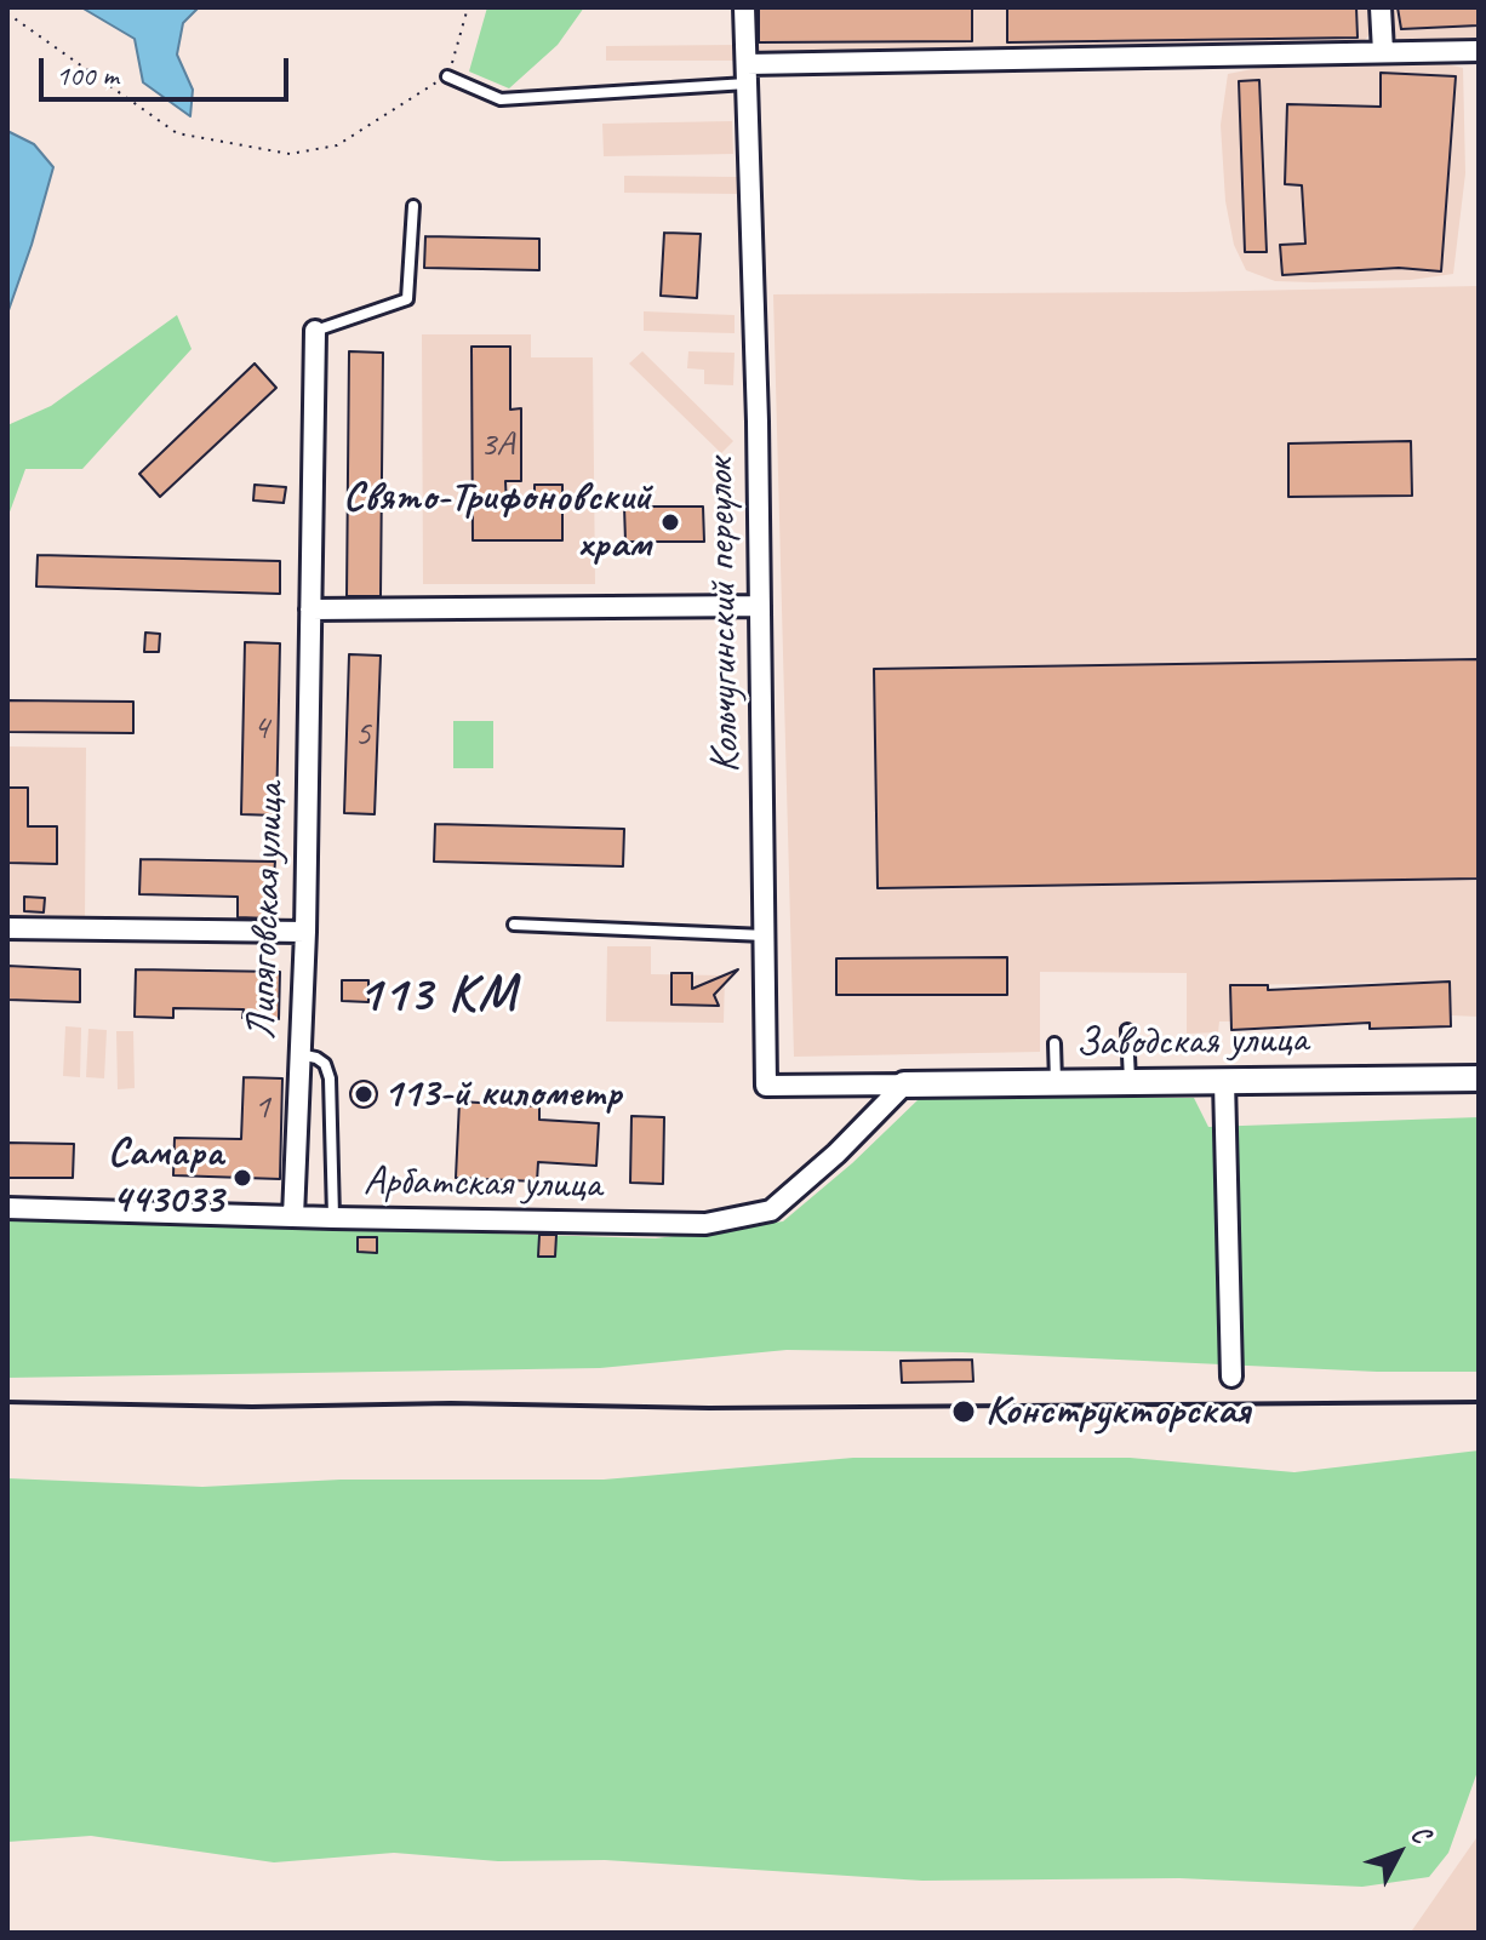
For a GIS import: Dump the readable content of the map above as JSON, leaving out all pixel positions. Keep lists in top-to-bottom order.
{
  "streets": {
    "street": [
      "Кольчугинский переулок",
      "Липяговская улица",
      "Заводская улица",
      "Арбатская улица"
    ]
  },
  "crossings": [
    ["Кольчугинский переулок", "Заводская улица"],
    ["Кольчугинский переулок", "Арбатская улица"],
    ["Липяговская улица", "Арбатская улица"],
    ["Заводская улица", "Арбатская улица"]
  ],
  "districts": ["113 КМ"],
  "places": [
    "Свято-Трифоновский храм",
    "113-й километр",
    "Самара 443033",
    "Конструкторская"
  ],
  "house_numbers": [
    "3А",
    "4",
    "5",
    "1"
  ],
  "scale_bar": "100 m",
  "north": "top right"
}
